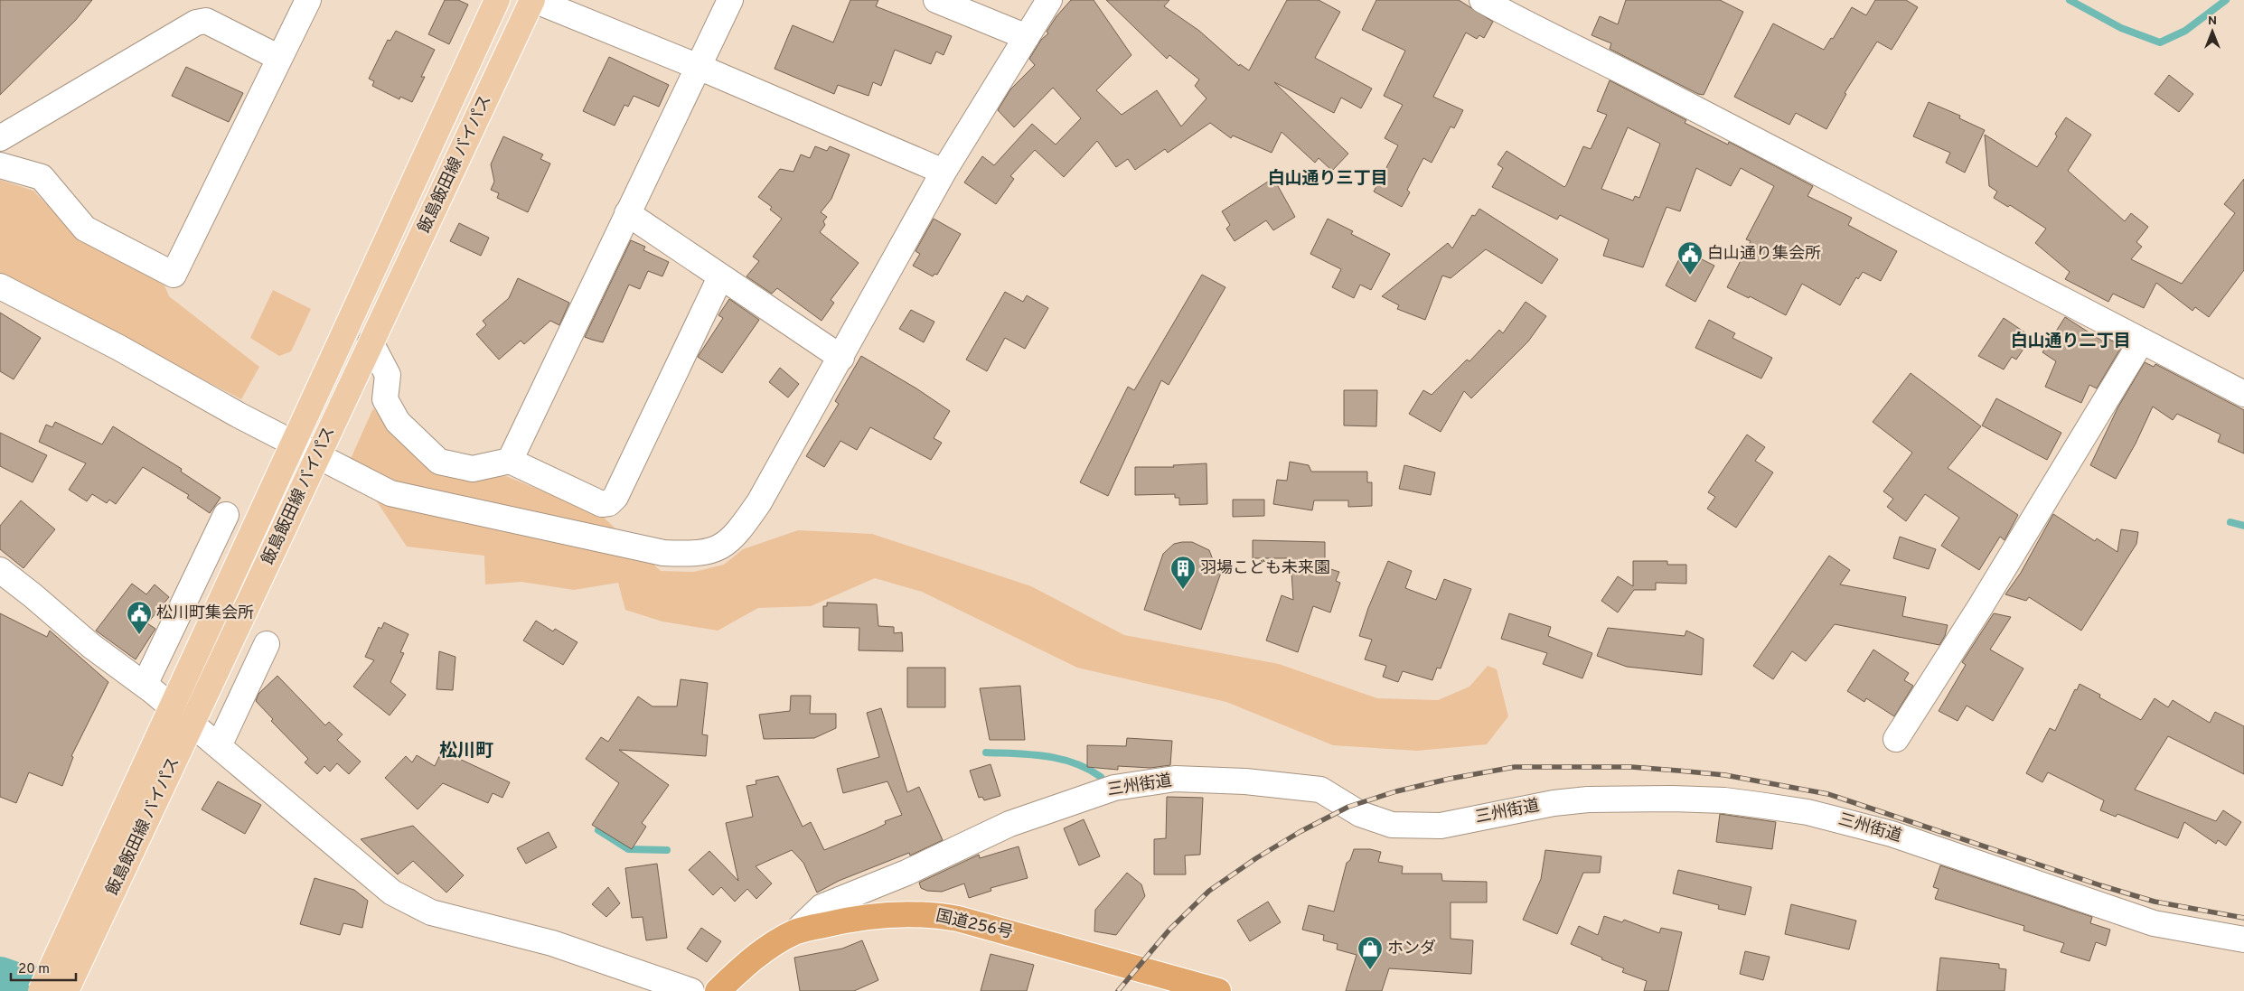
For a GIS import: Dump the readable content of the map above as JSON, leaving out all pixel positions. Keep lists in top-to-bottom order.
{
  "streets": {
    "highway": ["国道256号"],
    "main road": ["飯島飯田線 バイパス"],
    "street": ["三州街道"]
  },
  "crossings": [
    ["三州街道", "国道256号"]
  ],
  "districts": ["白山通り三丁目", "白山通り二丁目", "松川町"],
  "places": {
    "public building": ["白山通り集会所", "松川町集会所"],
    "building": ["羽場こども未来園"],
    "shop": ["ホンダ"]
  },
  "scale_bar": "20 m",
  "north": "top"
}
